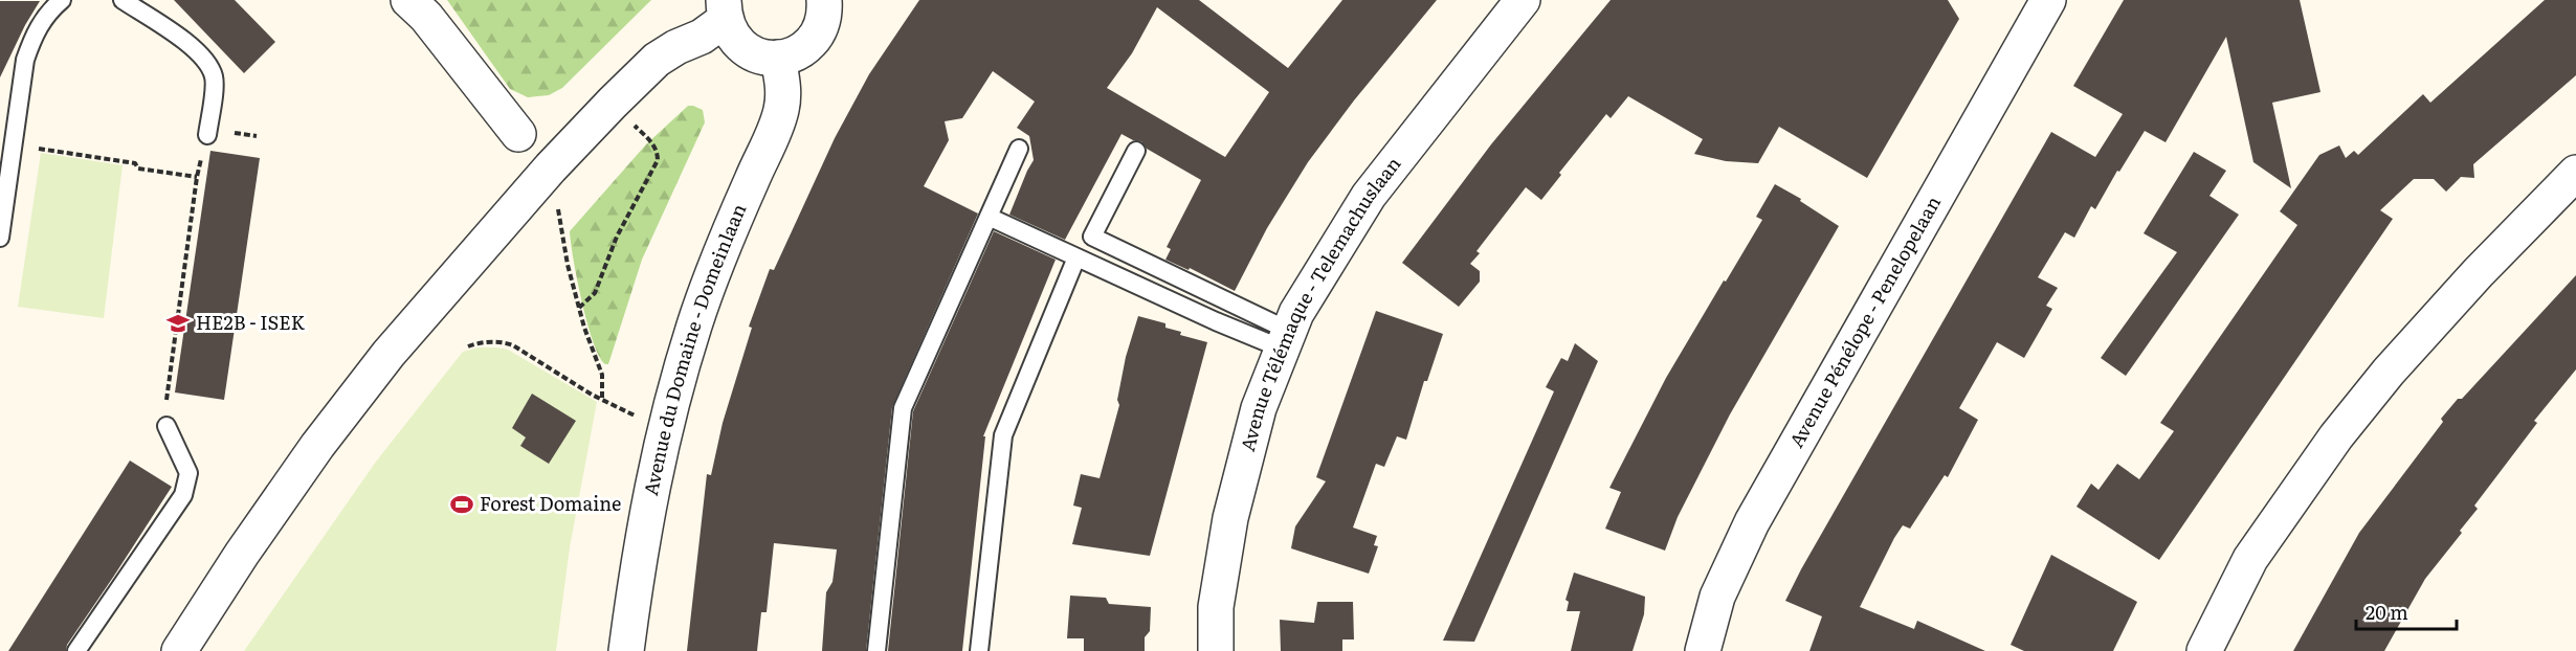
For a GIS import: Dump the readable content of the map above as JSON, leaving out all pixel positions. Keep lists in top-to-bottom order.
{
  "streets": {
    "street": ["Avenue Télémaque - Telemachuslaan", "Avenue Pénélope - Penelopelaan", "Avenue du Domaine - Domeinlaan"]
  },
  "places": {
    "school or university": ["HE2B - ISEK"],
    "sports": ["Forest Domaine"]
  },
  "scale_bar": "20 m"
}
